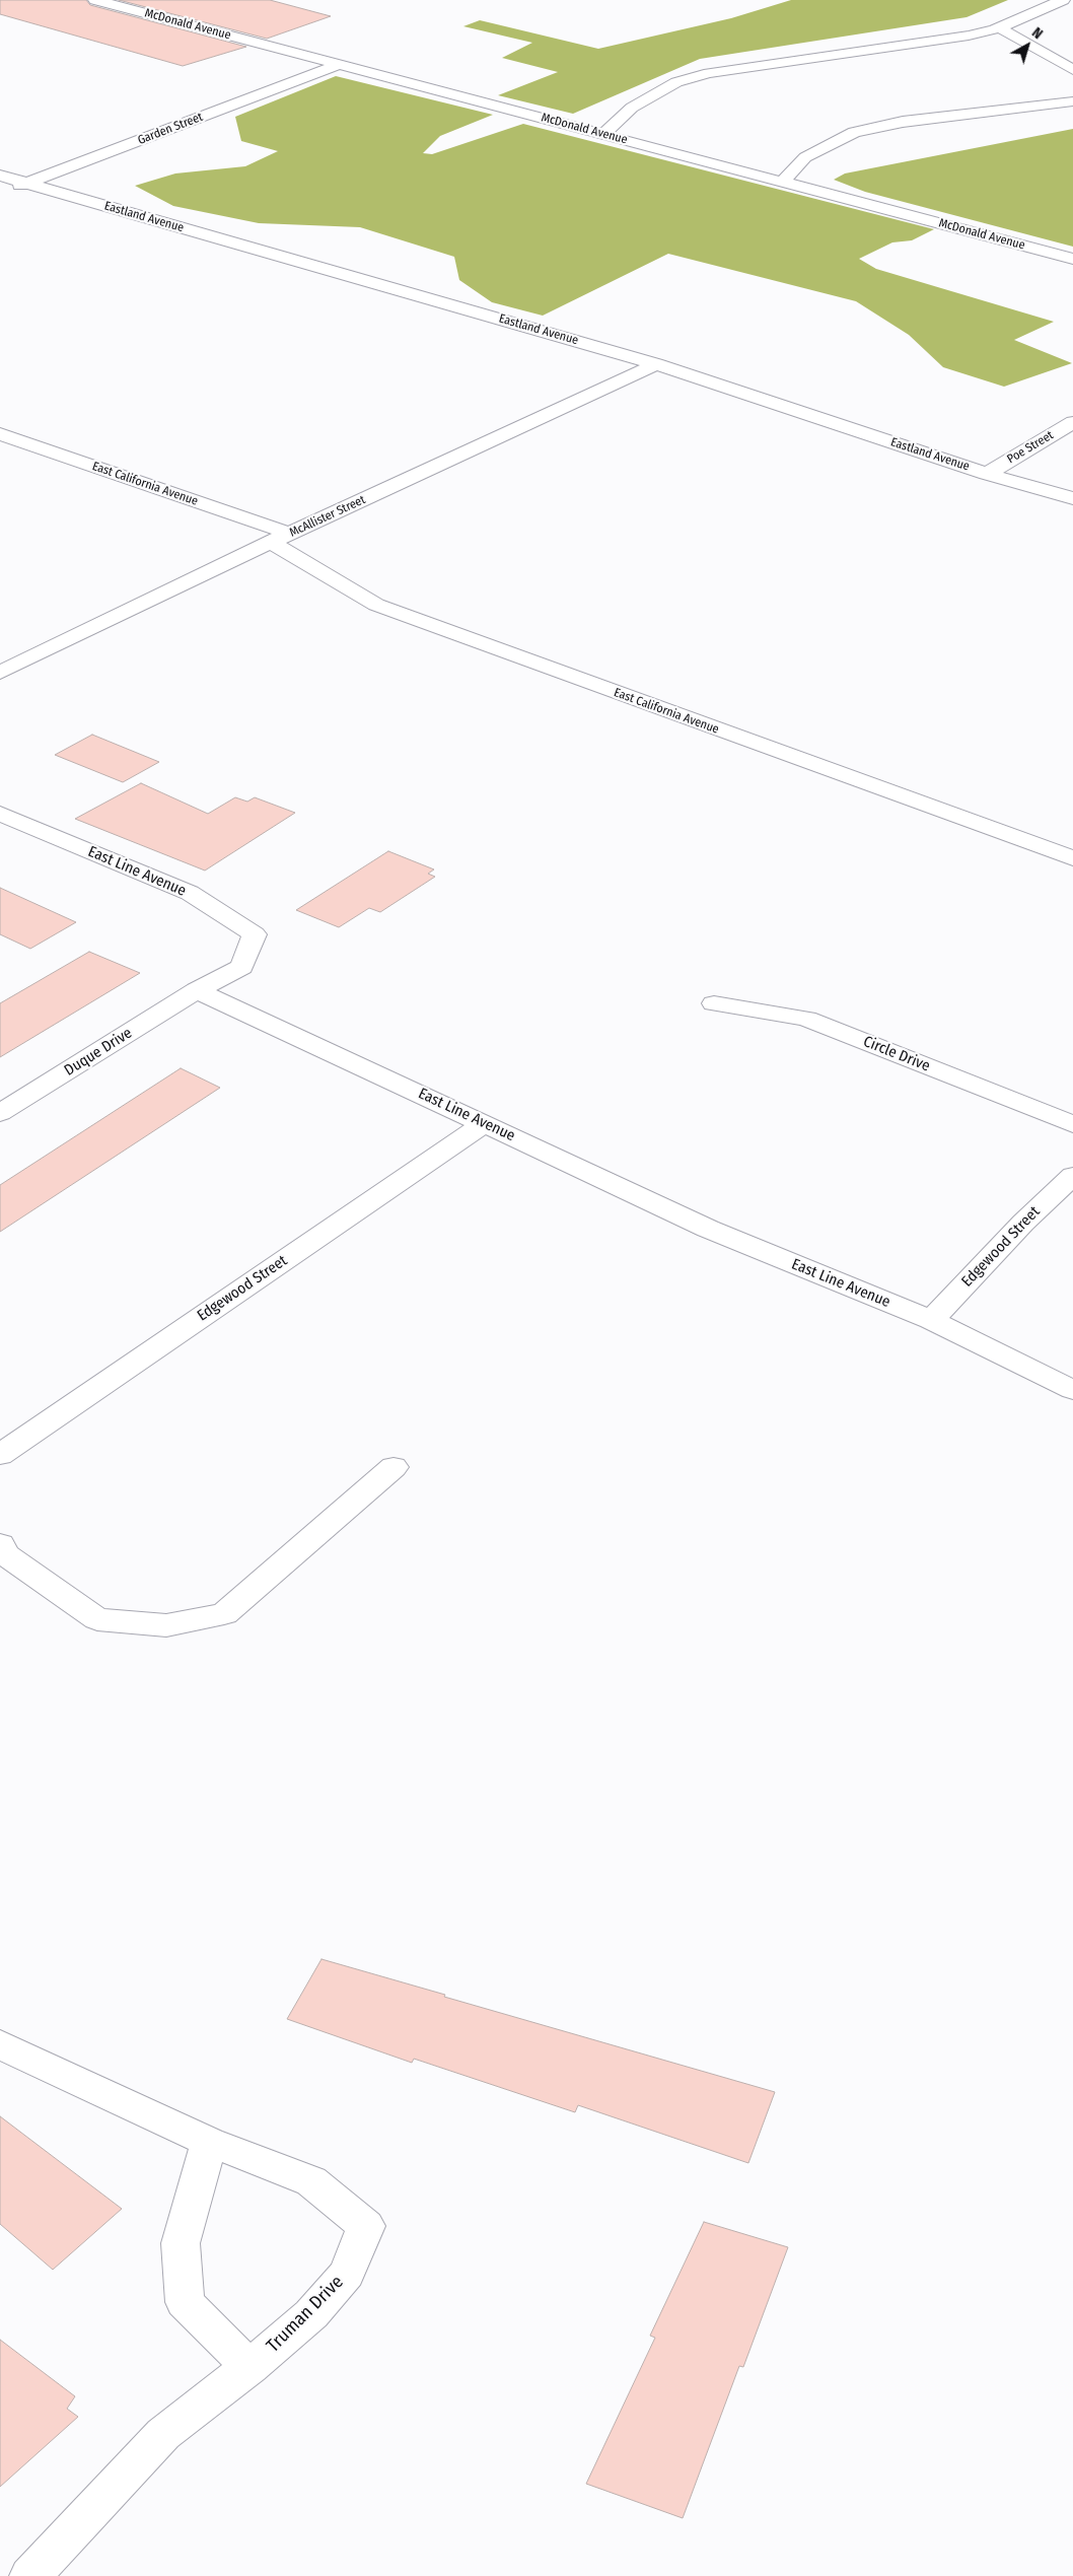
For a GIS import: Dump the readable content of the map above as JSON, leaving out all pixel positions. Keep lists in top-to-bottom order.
{
  "streets": {
    "street": [
      "McDonald Avenue",
      "Garden Street",
      "Eastland Avenue",
      "Poe Street",
      "East California Avenue",
      "McAllister Street",
      "East Line Avenue",
      "Duque Drive",
      "Circle Drive",
      "Edgewood Street",
      "Truman Drive"
    ]
  },
  "crossings": [
    ["McDonald Avenue", "Garden Street"],
    ["Garden Street", "Eastland Avenue"],
    ["Eastland Avenue", "Poe Street"],
    ["Eastland Avenue", "McAllister Street"],
    ["East California Avenue", "McAllister Street"],
    ["East Line Avenue", "Duque Drive"],
    ["East Line Avenue", "Edgewood Street"]
  ],
  "north": "top right"
}
